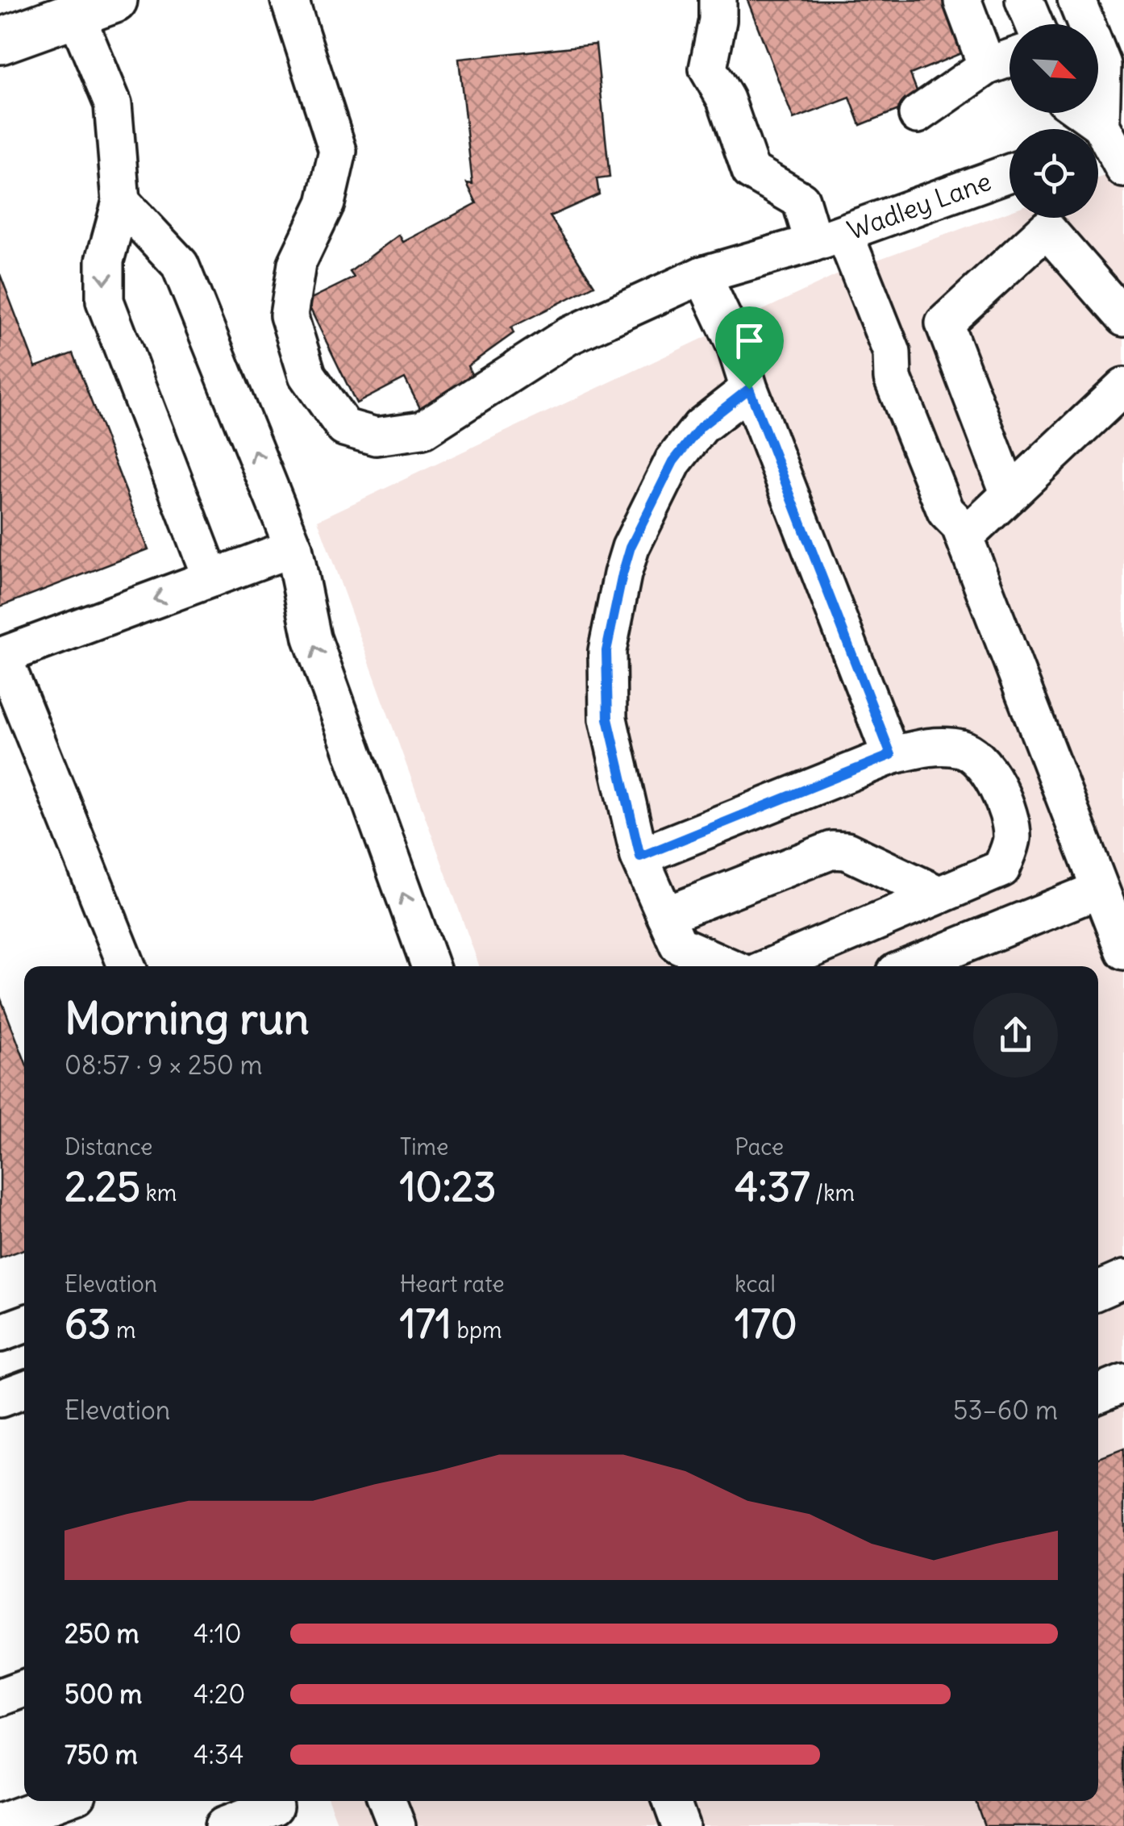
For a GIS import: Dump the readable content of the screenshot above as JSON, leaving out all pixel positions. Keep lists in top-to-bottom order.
{
  "streets": {
    "street": ["Wadley Lane"]
  },
  "north": "bottom right",
  "page": {
    "heading": ["Morning run", "08:57 · 9 × 250 m"],
    "stats": [
      ["Distance", "2.25 km"],
      ["Time", "10:23"],
      ["Pace", "4:37 /km"],
      ["Elevation", "63 m"],
      ["Heart rate", "171 bpm"],
      ["kcal", "170"]
    ],
    "chart": ["Elevation", "53–60 m"],
    "list": [
      {
        "name": "250 m",
        "note": "4:10"
      },
      {
        "name": "500 m",
        "note": "4:20"
      },
      {
        "name": "750 m",
        "note": "4:34"
      }
    ]
  }
}
